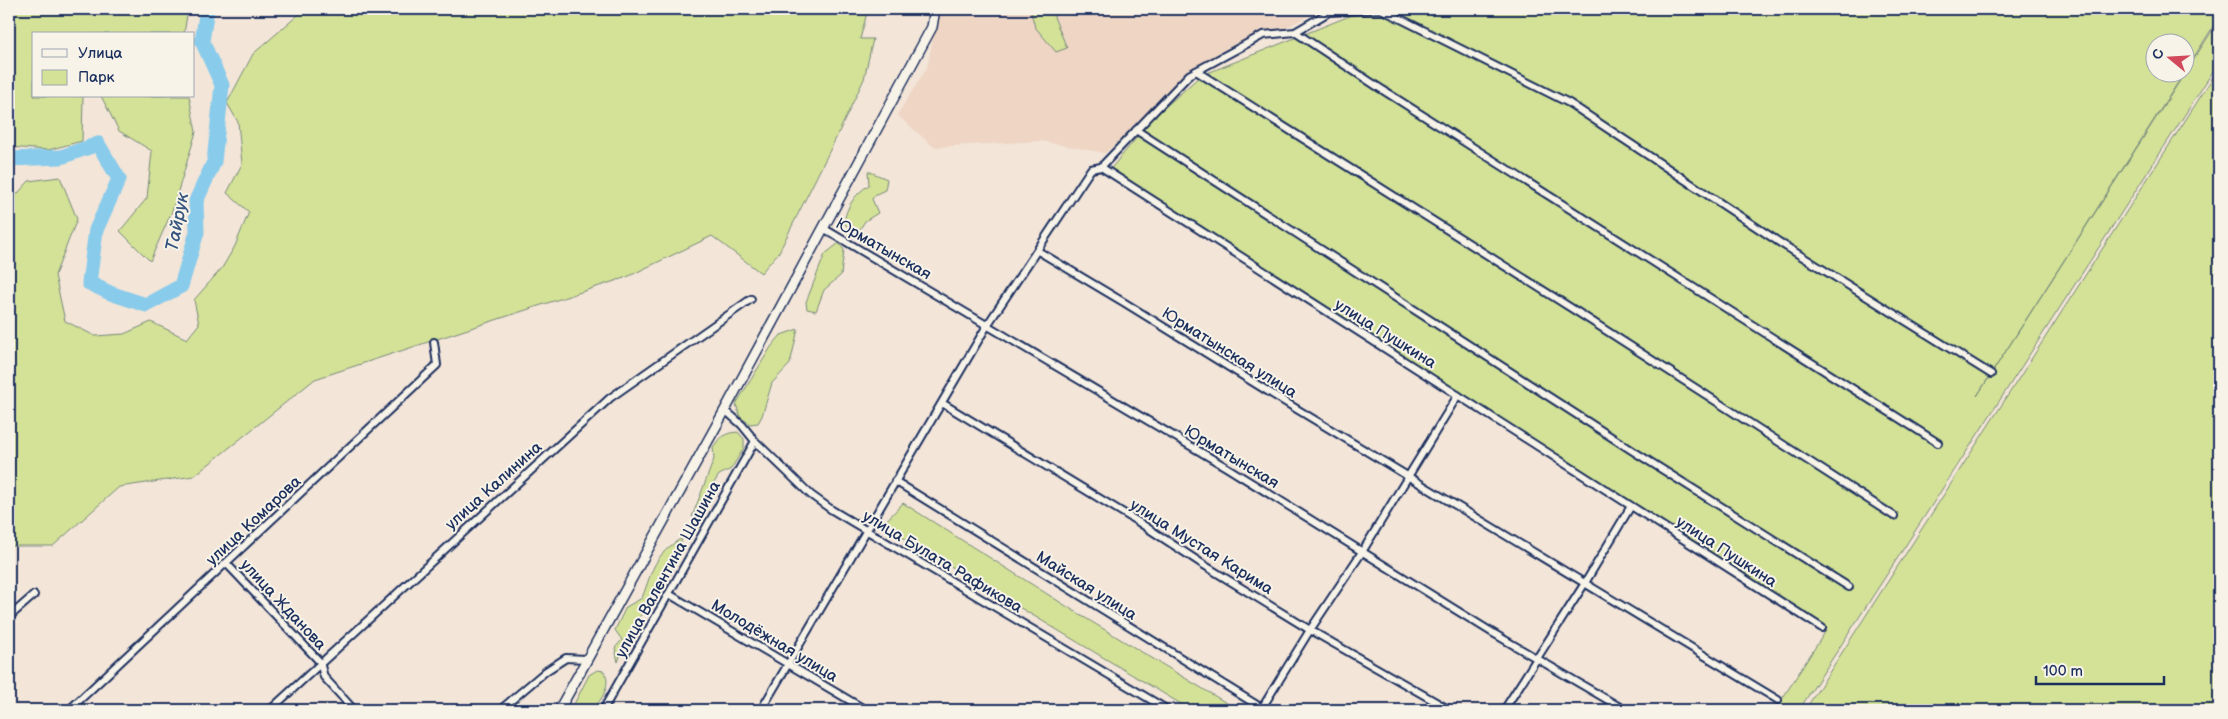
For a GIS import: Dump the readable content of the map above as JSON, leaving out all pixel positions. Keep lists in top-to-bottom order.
{
  "streets": {
    "street": [
      "Юрматынская",
      "улица Пушкина",
      "Юрматынская улица",
      "улица Калинина",
      "улица Комарова",
      "улица Мустая Карима",
      "улица Булата Рафикова",
      "улица Валентина Шашина",
      "Майская улица",
      "улица Жданова",
      "Молодёжная улица"
    ]
  },
  "crossings": [
    ["улица Калинина", "улица Жданова"],
    ["улица Комарова", "улица Жданова"],
    ["улица Булата Рафикова", "улица Валентина Шашина"],
    ["улица Валентина Шашина", "Молодёжная улица"]
  ],
  "water": ["Тайрук"],
  "legend": ["Улица", "Парк"],
  "scale_bar": "100 m",
  "north": "left"
}
